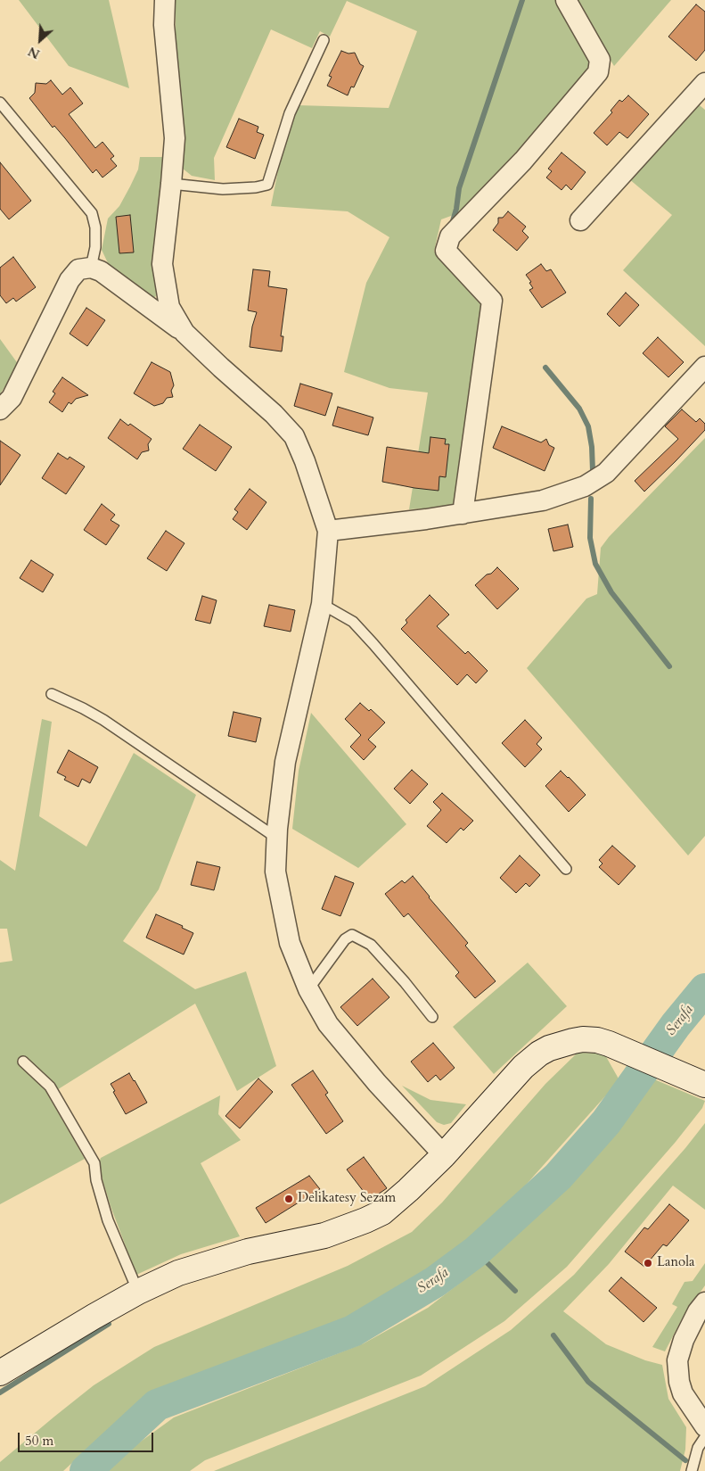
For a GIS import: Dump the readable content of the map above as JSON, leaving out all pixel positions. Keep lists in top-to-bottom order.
{
  "water": ["Serafa"],
  "places": ["Delikatesy Sezam", "Lanola"],
  "scale_bar": "50 m",
  "north": "bottom left"
}
